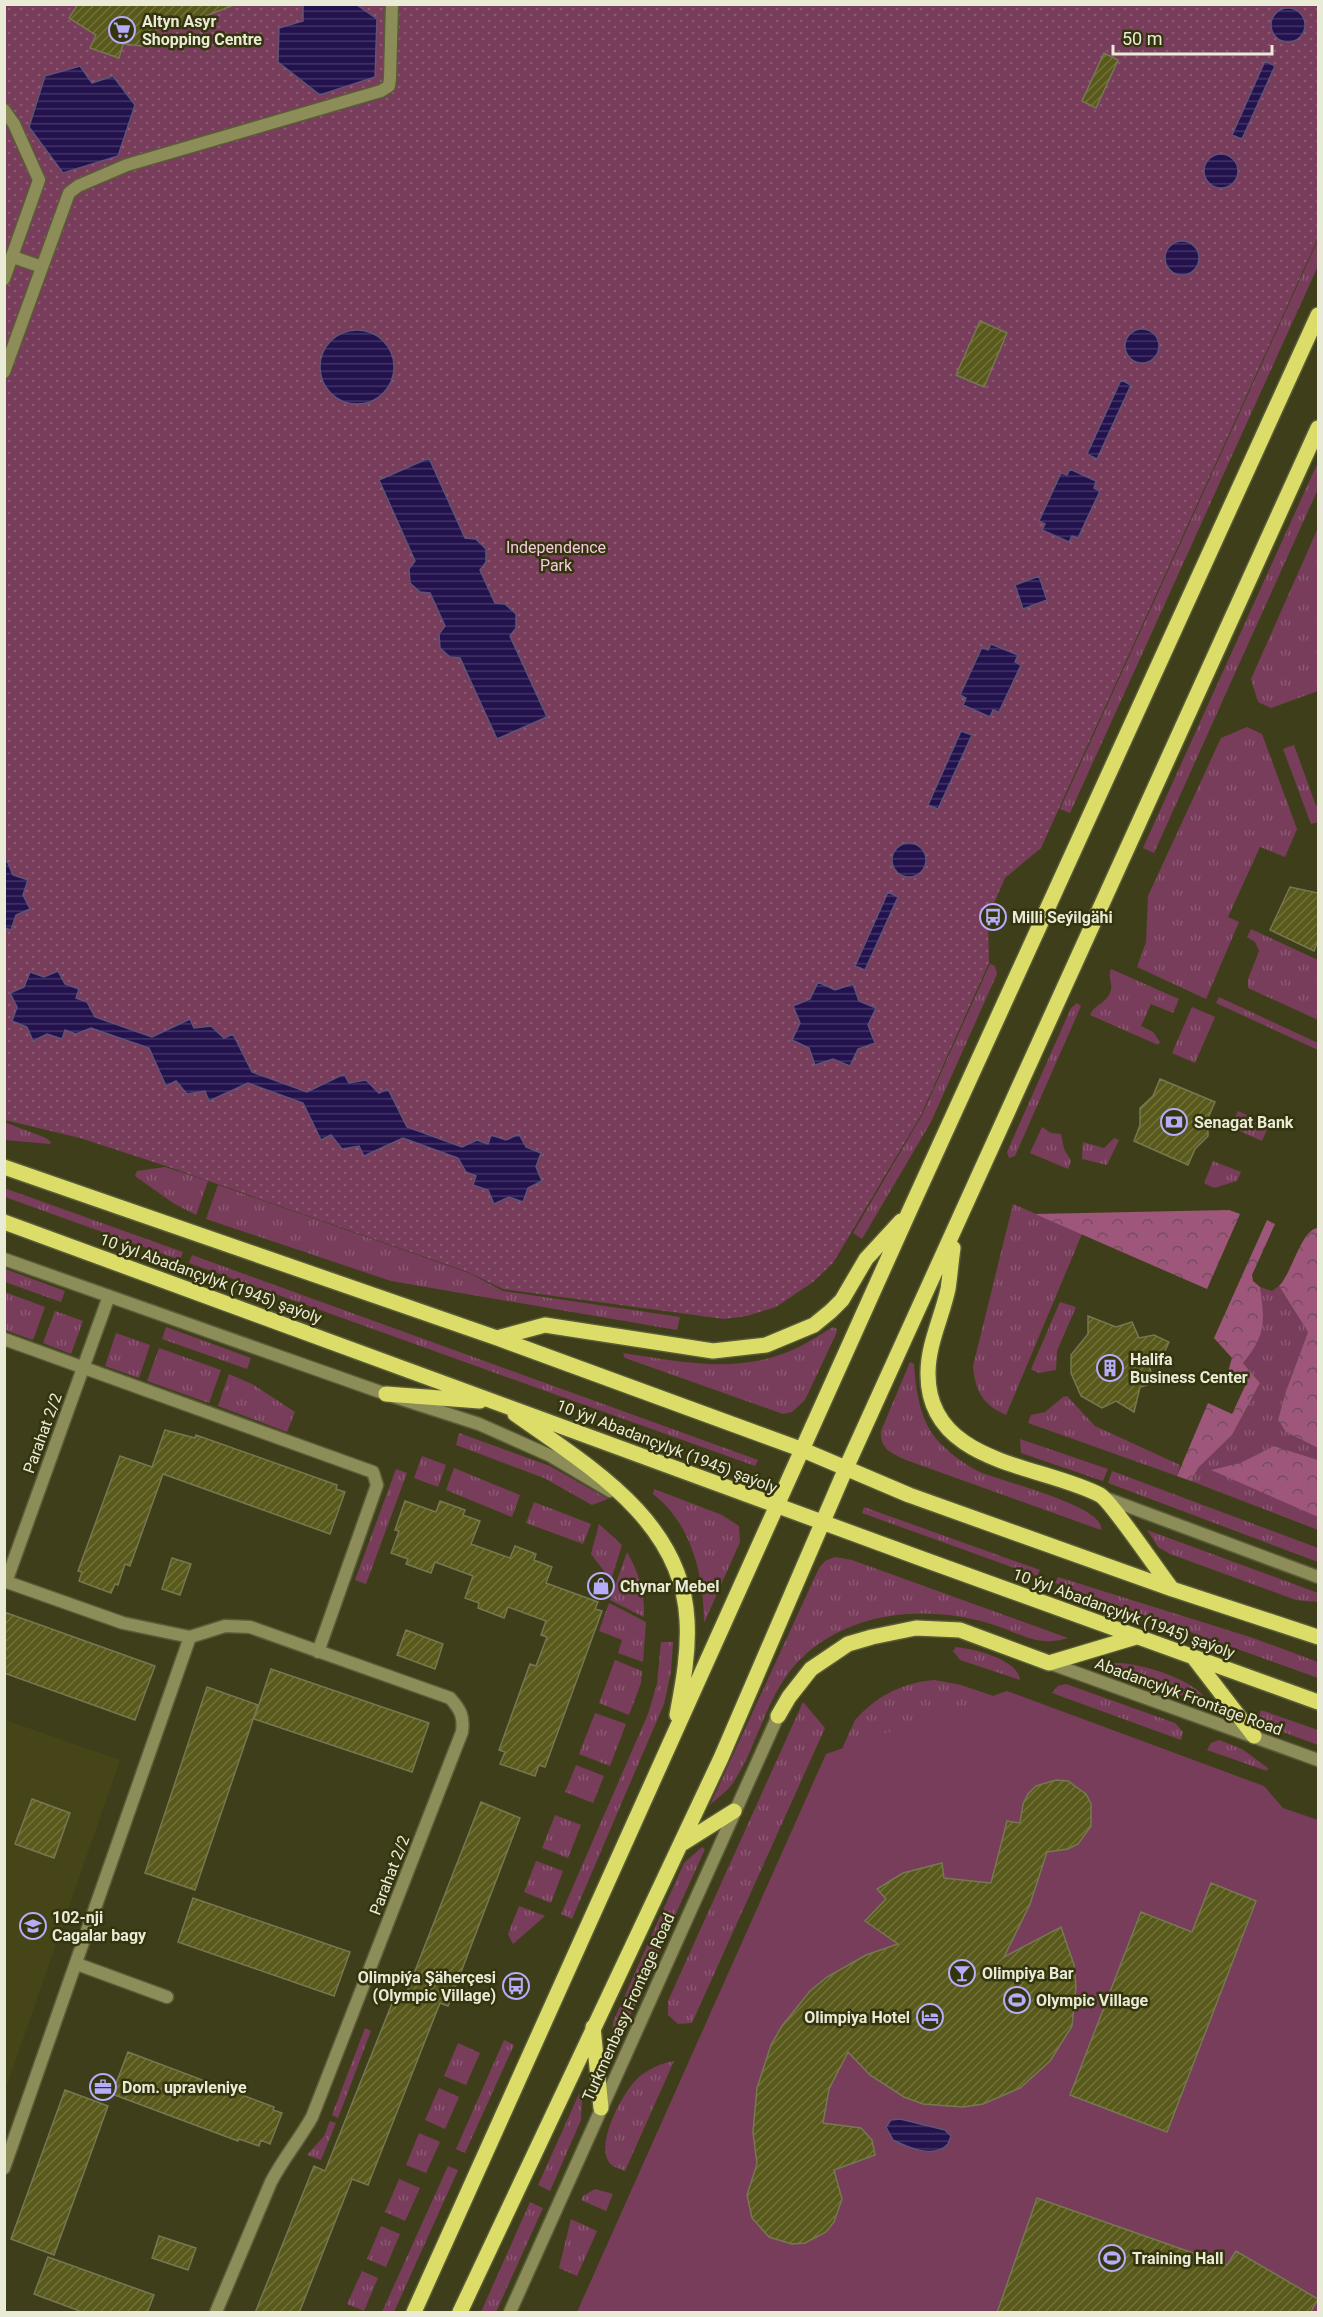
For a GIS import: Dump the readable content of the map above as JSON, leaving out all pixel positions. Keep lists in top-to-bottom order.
{
  "streets": {
    "main road": ["10 ýyl Abadançylyk (1945) şaýoly"],
    "street": ["Parahat 2/2", "Abadancylyk Frontage Road", "Turkmenbasy Frontage Road"]
  },
  "parks": ["Independence Park"],
  "places": {
    "supermarket": ["Altyn Asyr Shopping Centre"],
    "bus stop": ["Milli Seýilgähi", "Olimpiýa Şäherçesi (Olympic Village)"],
    "bank": ["Senagat Bank"],
    "building": ["Halifa Business Center"],
    "shop": ["Chynar Mebel"],
    "school or university": ["102-nji Cagalar bagy"],
    "bar": ["Olimpiya Bar"],
    "sports": ["Olympic Village", "Training Hall"],
    "hotel": ["Olimpiya Hotel"],
    "office": ["Dom. upravleniye"]
  },
  "scale_bar": "50 m"
}
